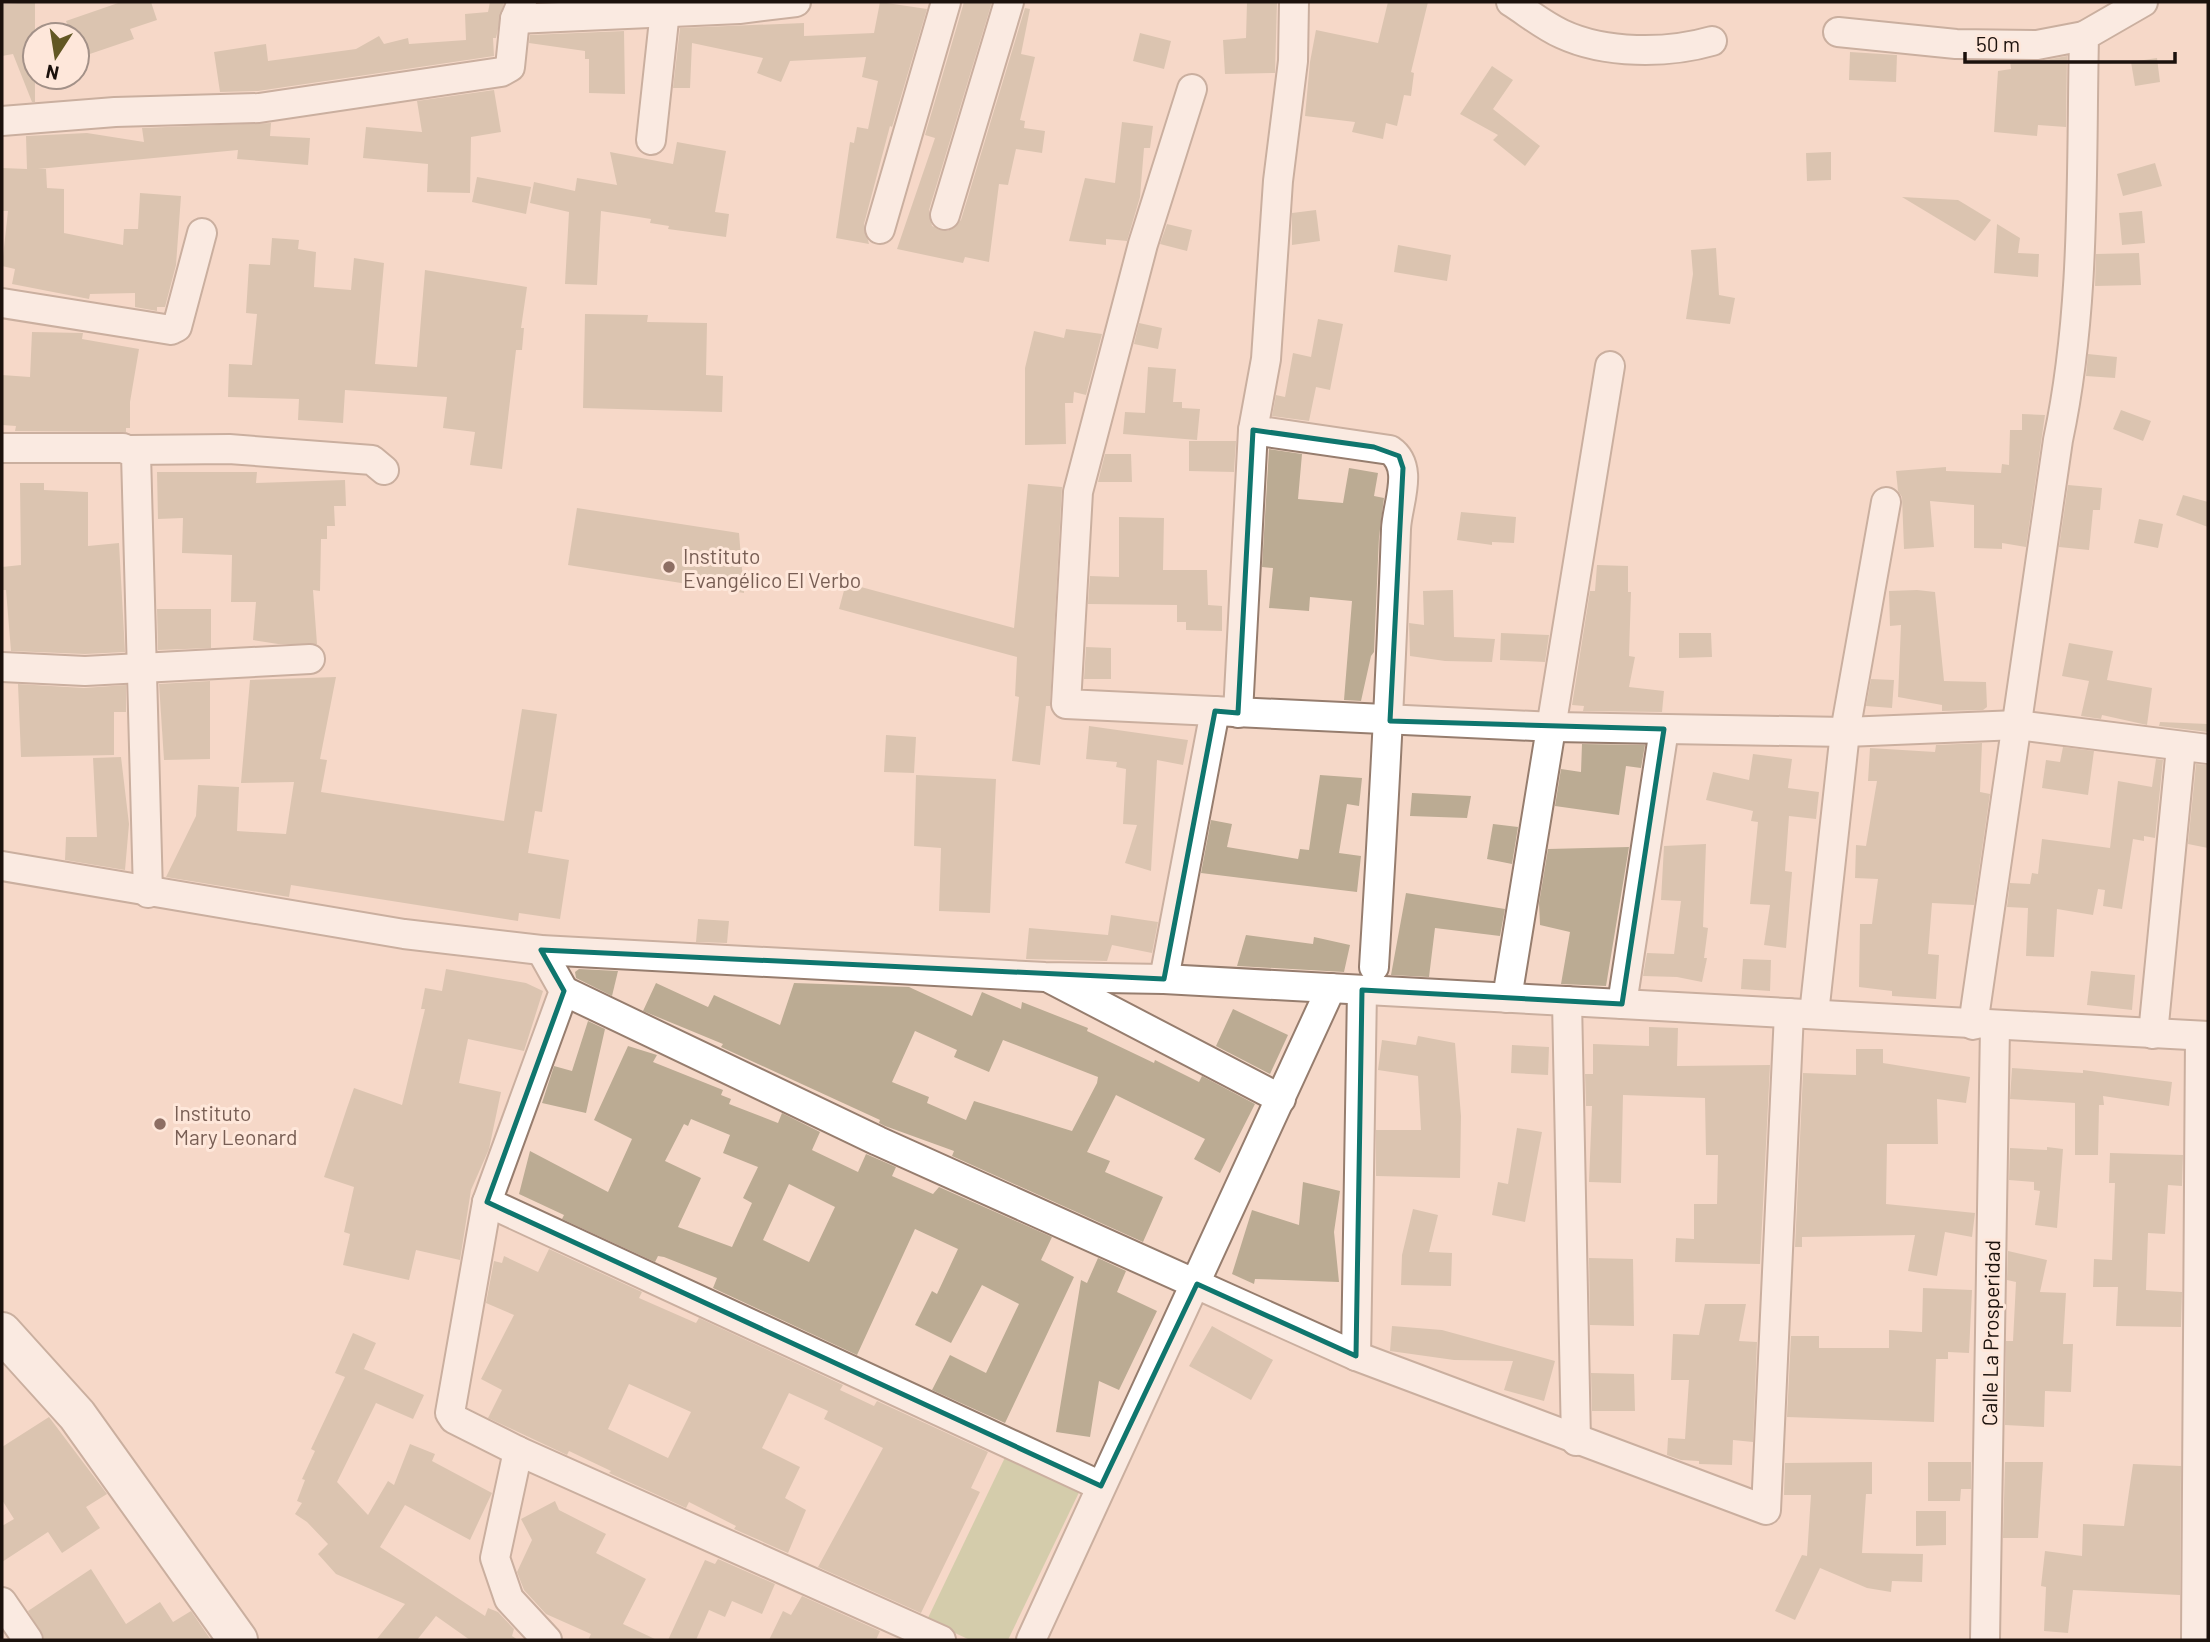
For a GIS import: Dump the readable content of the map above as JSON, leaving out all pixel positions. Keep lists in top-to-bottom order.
{
  "streets": {
    "street": ["Calle La Prosperidad"]
  },
  "places": ["Instituto Evangélico El Verbo", "Instituto Mary Leonard"],
  "scale_bar": "50 m",
  "north": "bottom"
}
